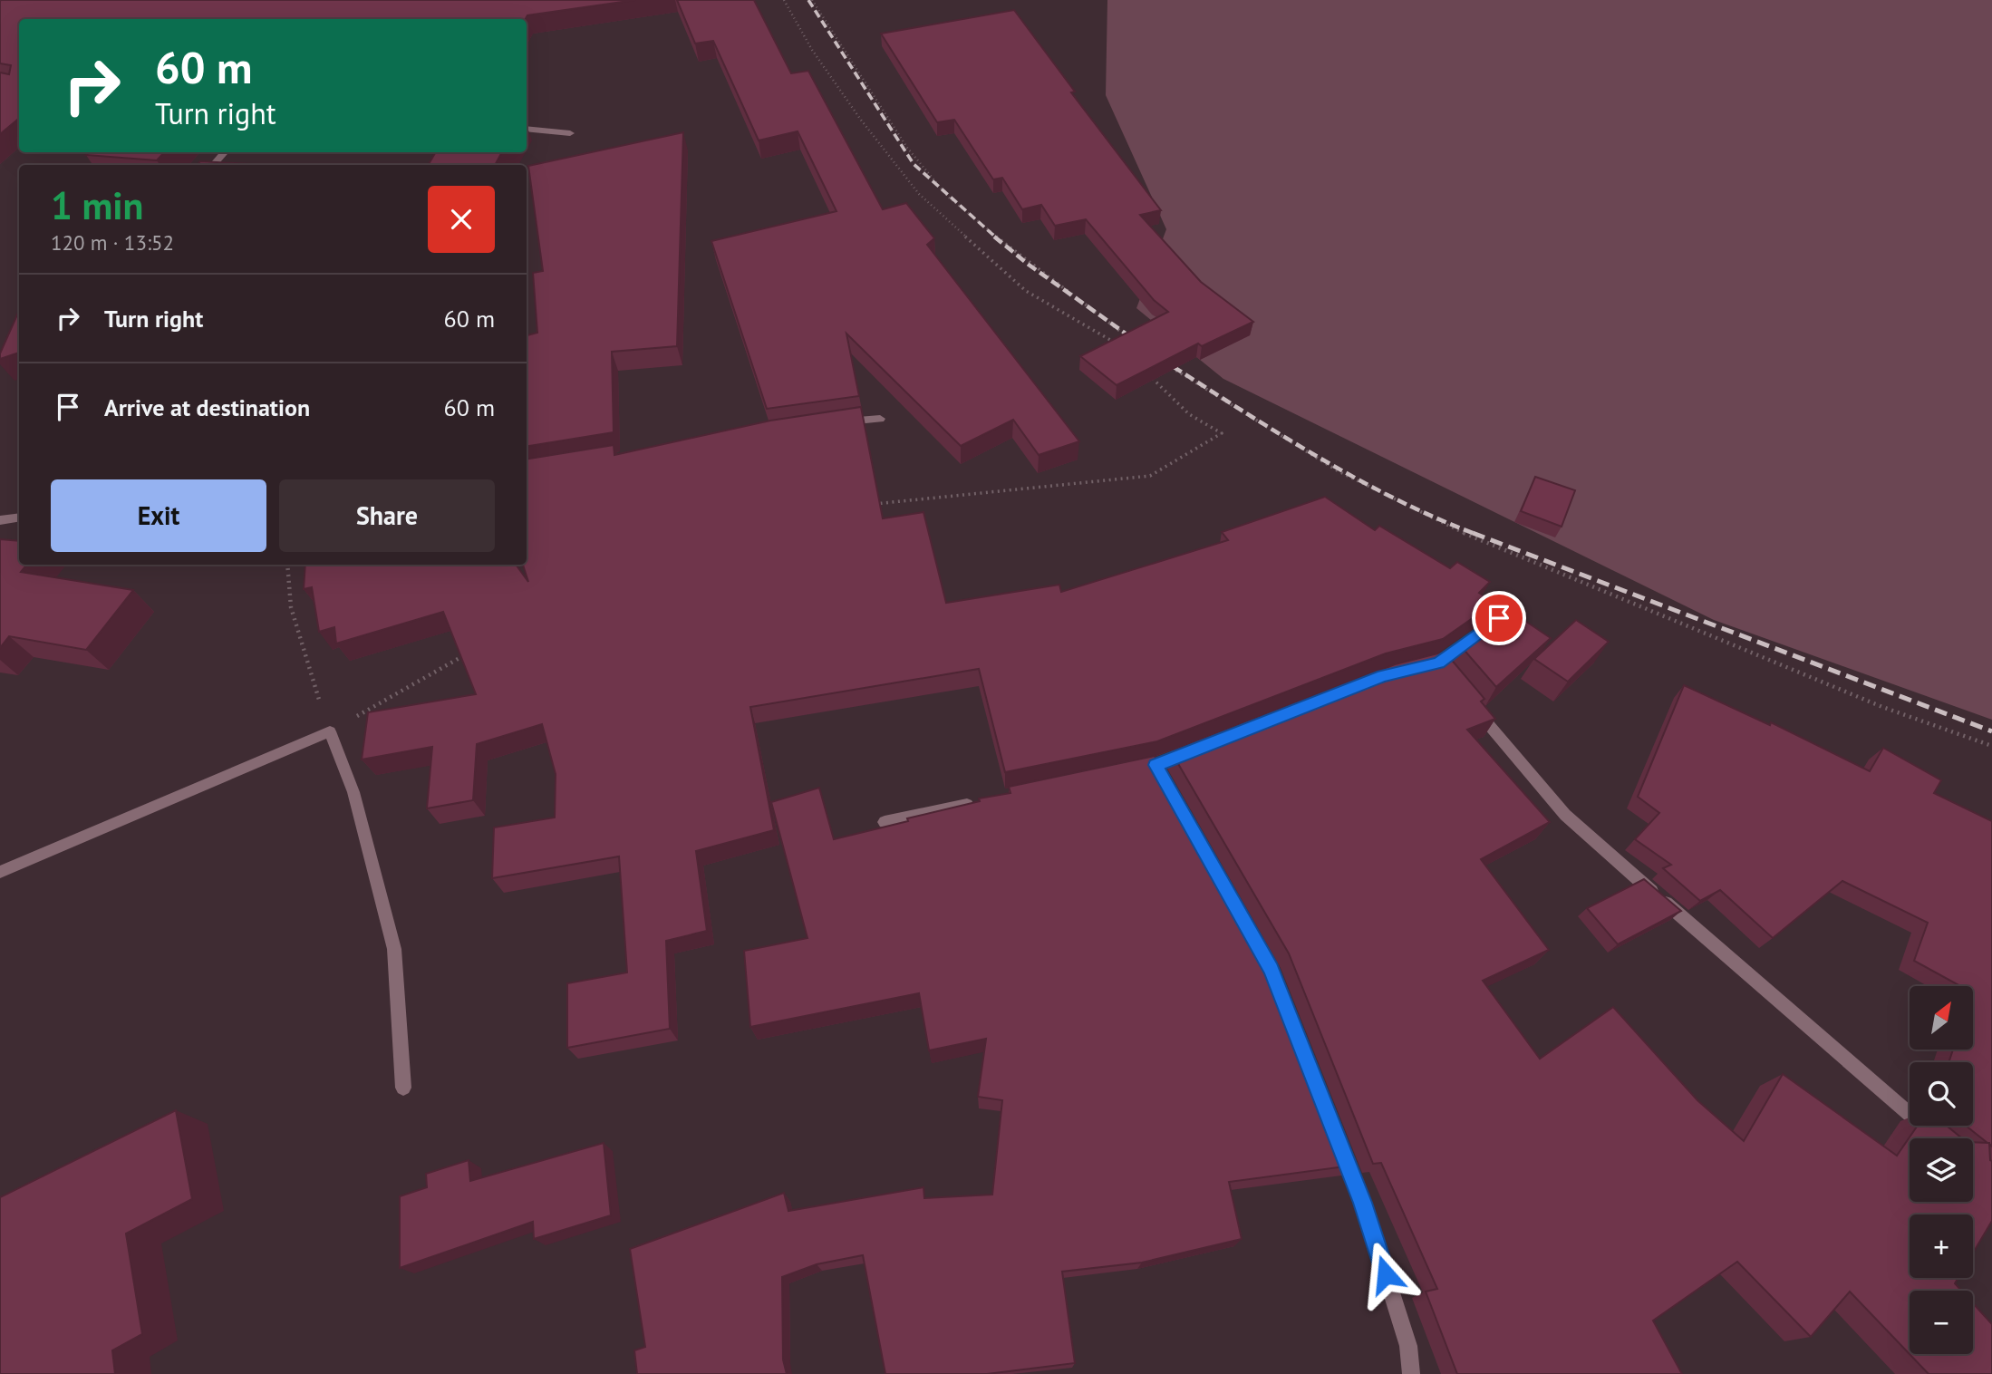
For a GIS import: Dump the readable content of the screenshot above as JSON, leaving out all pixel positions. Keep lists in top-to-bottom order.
{
  "north": "top right",
  "page": {
    "turn": ["60 m", "Turn right"],
    "heading": ["1 min", "120 m · 13:52"],
    "list": [
      {
        "name": "Turn right",
        "value": "60 m"
      },
      {
        "name": "Arrive at destination",
        "value": "60 m"
      }
    ],
    "buttons": ["Exit", "Share"],
    "map_buttons": ["+", "−"]
  }
}
